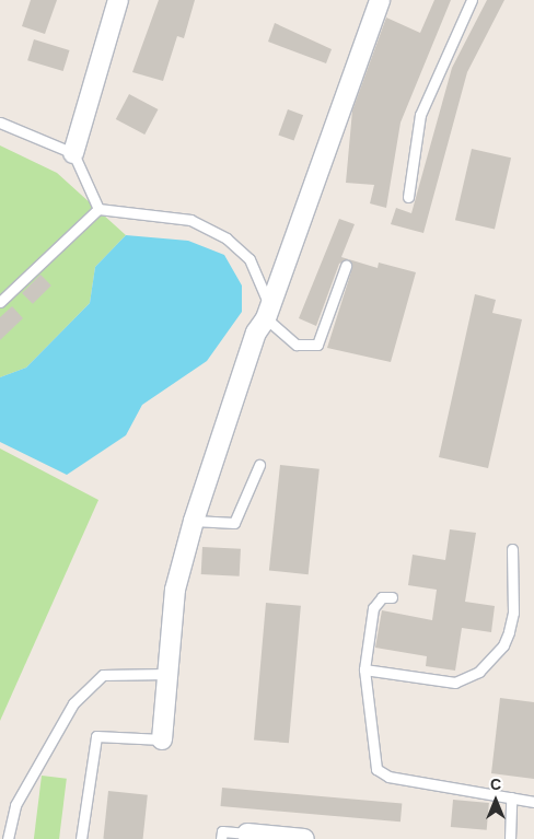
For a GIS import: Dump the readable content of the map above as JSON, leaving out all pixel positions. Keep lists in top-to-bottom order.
{
  "north": "top"
}
